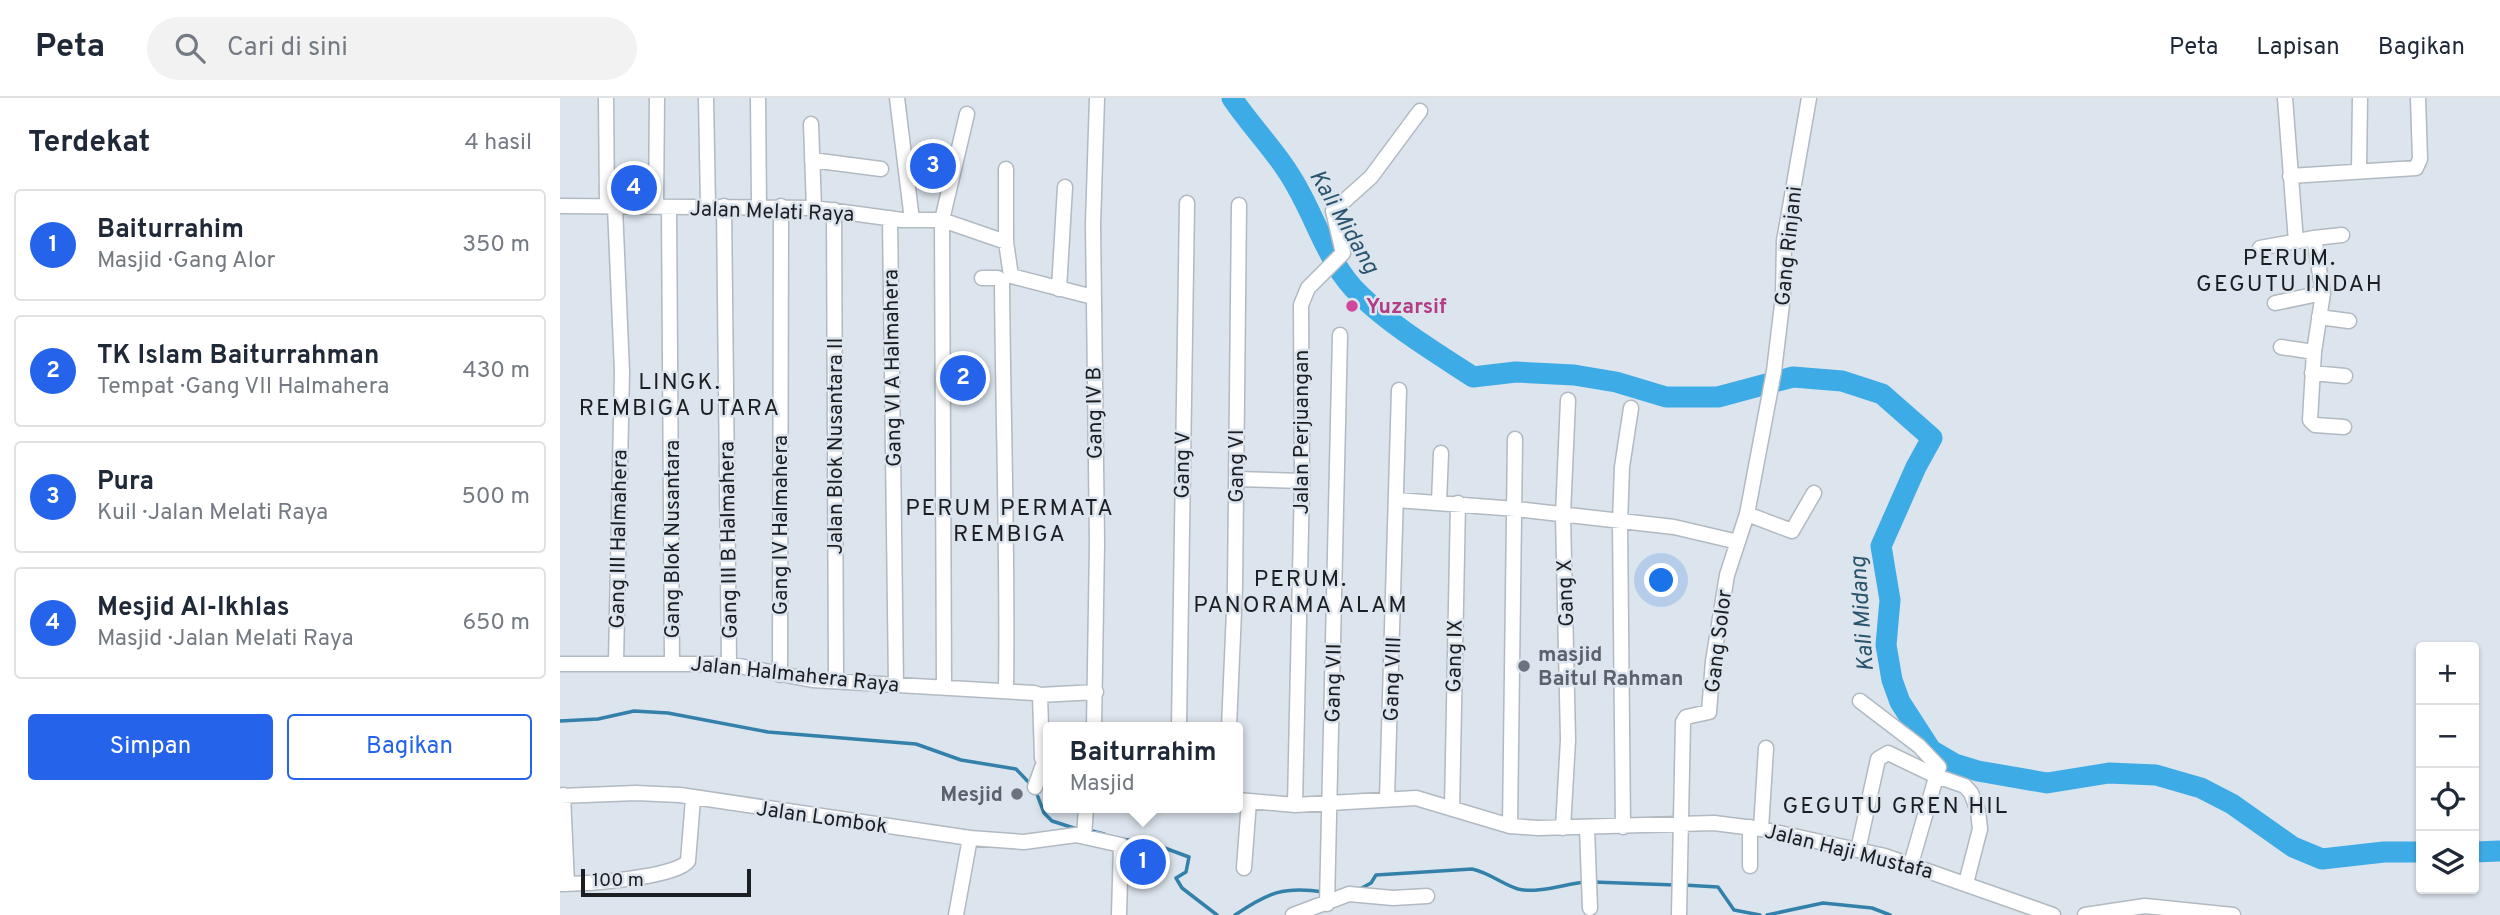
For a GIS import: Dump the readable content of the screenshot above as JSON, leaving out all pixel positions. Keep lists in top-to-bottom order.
{
  "streets": {
    "street": [
      "Jalan Melati Raya",
      "Gang Rinjani",
      "Gang VI A Halmahera",
      "Gang IV B",
      "Jalan Perjuangan",
      "Jalan Blok Nusantara II",
      "Gang V",
      "Gang VI",
      "Gang IV Halmahera",
      "Gang III Halmahera",
      "Gang Blok Nusantara",
      "Gang III B Halmahera",
      "Gang X",
      "Gang Solor",
      "Gang IX",
      "Jalan Halmahera Raya",
      "Gang VIII",
      "Gang VII",
      "Jalan Lombok",
      "Jalan Haji Mustafa"
    ]
  },
  "crossings": [
    ["Jalan Melati Raya", "Gang VI A Halmahera"],
    ["Jalan Melati Raya", "Jalan Blok Nusantara II"],
    ["Jalan Melati Raya", "Gang IV Halmahera"],
    ["Jalan Melati Raya", "Gang III Halmahera"],
    ["Jalan Melati Raya", "Gang Blok Nusantara"],
    ["Jalan Melati Raya", "Gang III B Halmahera"],
    ["Gang Rinjani", "Gang Solor"],
    ["Gang VI A Halmahera", "Jalan Halmahera Raya"],
    ["Gang IV B", "Jalan Halmahera Raya"],
    ["Jalan Blok Nusantara II", "Jalan Halmahera Raya"],
    ["Gang IV Halmahera", "Jalan Halmahera Raya"],
    ["Gang III Halmahera", "Jalan Halmahera Raya"],
    ["Gang Blok Nusantara", "Jalan Halmahera Raya"],
    ["Gang III B Halmahera", "Jalan Halmahera Raya"],
    ["Gang Solor", "Jalan Haji Mustafa"]
  ],
  "districts": [
    "PERUM. GEGUTU INDAH",
    "LINGK. REMBIGA UTARA",
    "PERUM PERMATA REMBIGA",
    "PERUM. PANORAMA ALAM",
    "GEGUTU GREN HIL"
  ],
  "water": ["Kali Midang"],
  "places": ["Yuzarsif", "masjid Baitul Rahman", "Mesjid"],
  "scale_bar": "100 m",
  "page": {
    "header": "Peta",
    "search": "Cari di sini",
    "nav": ["Peta", "Lapisan", "Bagikan"],
    "heading": ["Terdekat", "4 hasil"],
    "pins": [
      "3",
      "4",
      "2",
      "1"
    ],
    "list": [
      {
        "mark": "1",
        "name": "Baiturrahim",
        "note": "Masjid · Gang Alor",
        "value": "350 m"
      },
      {
        "mark": "2",
        "name": "TK Islam Baiturrahman",
        "note": "Tempat · Gang VII Halmahera",
        "value": "430 m"
      },
      {
        "mark": "3",
        "name": "Pura",
        "note": "Kuil · Jalan Melati Raya",
        "value": "500 m"
      },
      {
        "mark": "4",
        "name": "Mesjid Al-Ikhlas",
        "note": "Masjid · Jalan Melati Raya",
        "value": "650 m"
      }
    ],
    "map_buttons": ["+", "−"],
    "buttons": ["Simpan", "Bagikan"],
    "popup": ["Baiturrahim", "Masjid"],
    "scale": "100 m"
  }
}
